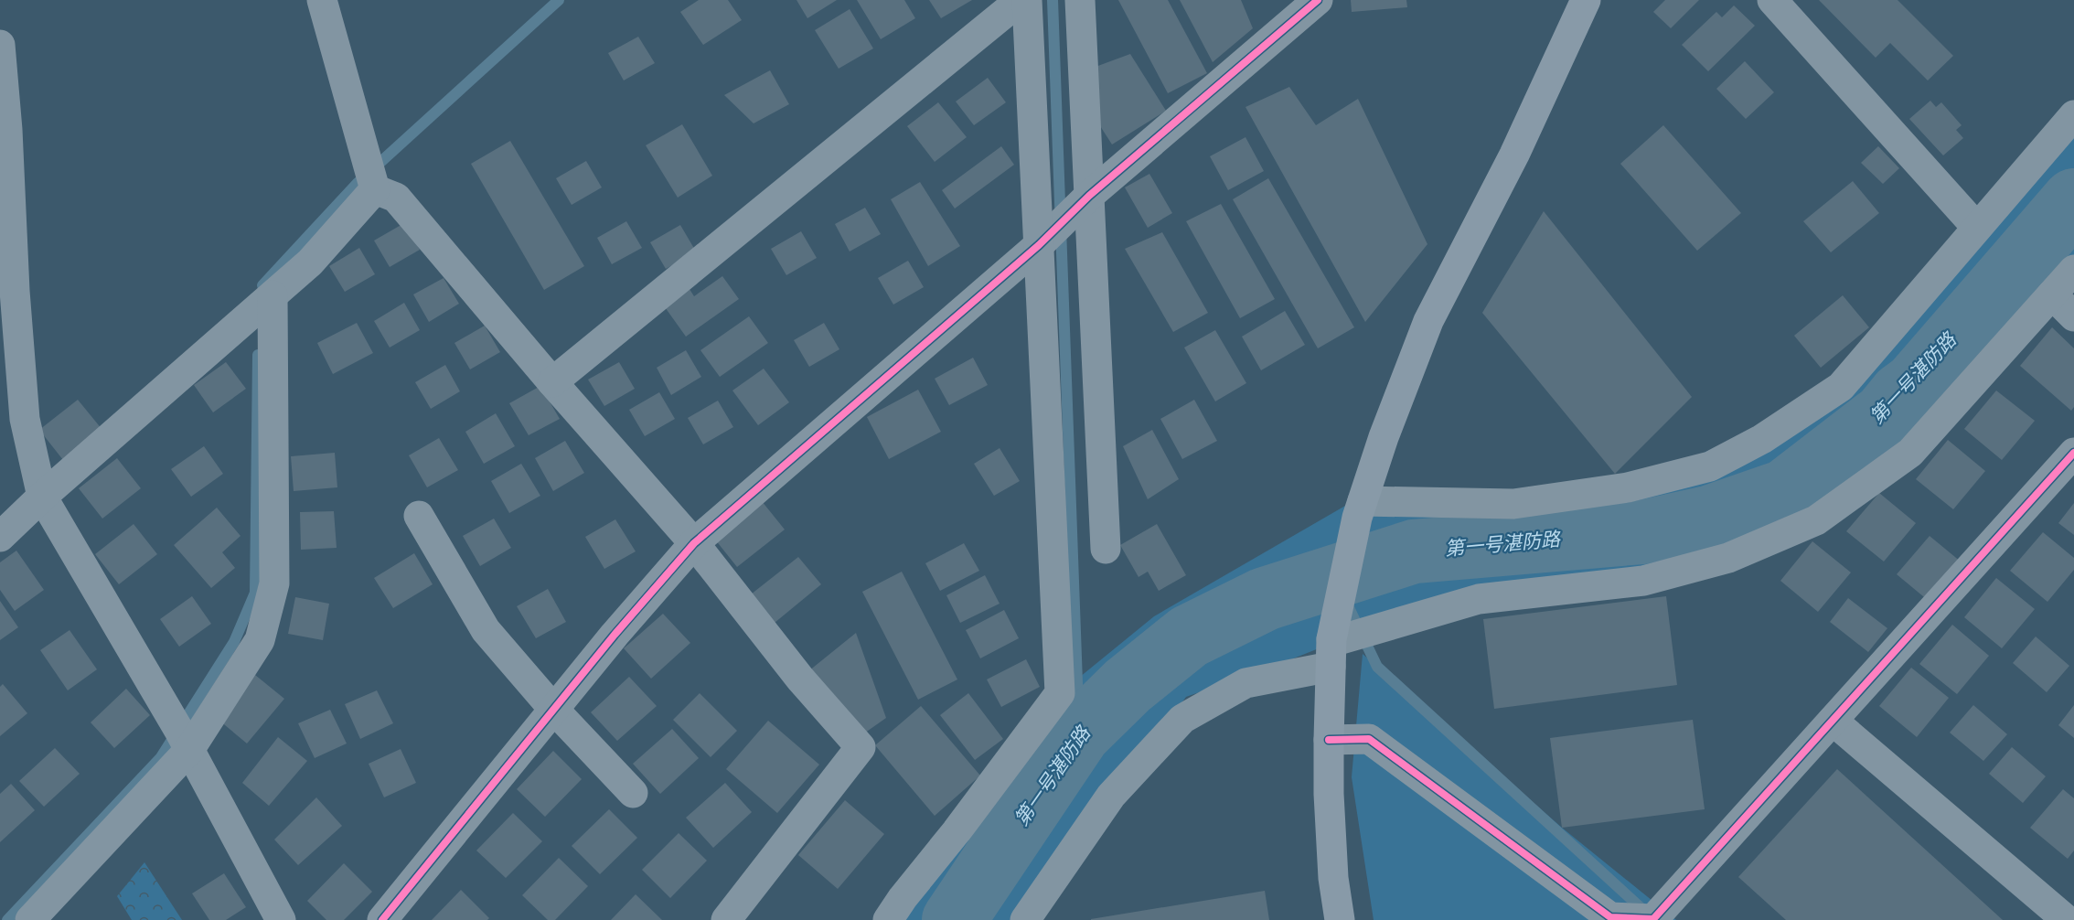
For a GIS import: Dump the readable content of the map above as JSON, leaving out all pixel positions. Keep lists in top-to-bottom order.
{
  "water": ["第一号湛防路"]
}
